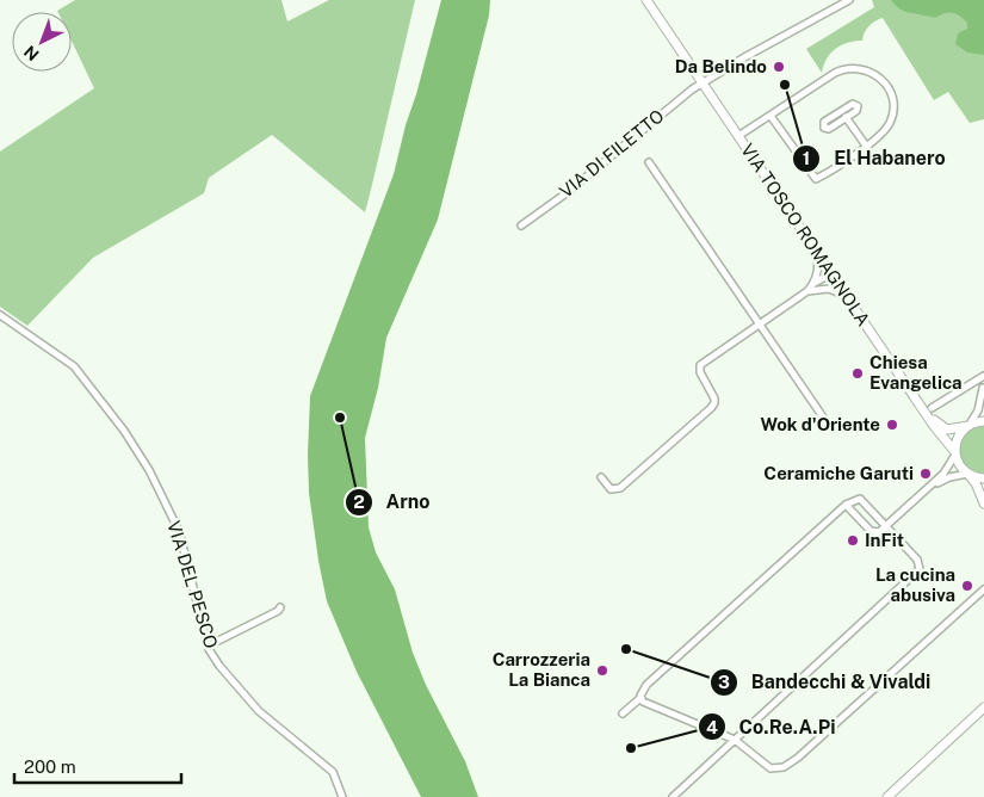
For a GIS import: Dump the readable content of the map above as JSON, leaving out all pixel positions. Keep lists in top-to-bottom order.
{
  "streets": {
    "main road": ["VIA TOSCO ROMAGNOLA"],
    "street": ["VIA DI FILETTO", "VIA DEL PESCO"]
  },
  "crossings": [
    ["VIA DI FILETTO", "VIA TOSCO ROMAGNOLA"]
  ],
  "places": [
    "Da Belindo",
    "El Habanero",
    "Chiesa Evangelica",
    "Arno",
    "Wok d'Oriente",
    "Ceramiche Garuti",
    "InFit",
    "La cucina abusiva",
    "Bandecchi & Vivaldi",
    "Carrozzeria La Bianca",
    "Co.Re.A.Pi"
  ],
  "scale_bar": "200 m",
  "north": "bottom left"
}
